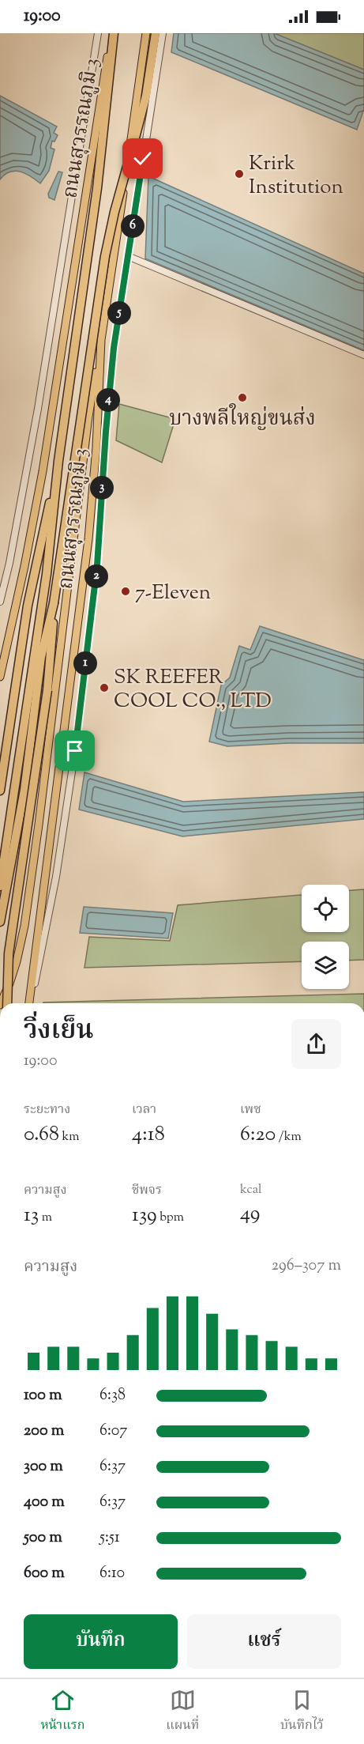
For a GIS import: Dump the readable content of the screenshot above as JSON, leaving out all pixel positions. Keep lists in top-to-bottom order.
{
  "streets": {
    "main road": ["ถนนสุวรรณภูมิ 3"]
  },
  "places": [
    "Krirk Institution",
    "บางพลีใหญ่ขนส่ง",
    "7-Eleven",
    "SK REEFER COOL CO., LTD"
  ],
  "page": {
    "status": "19:00",
    "pins": [
      "6",
      "5",
      "4",
      "3",
      "2",
      "1"
    ],
    "heading": ["วิ่งเย็น", "19:00"],
    "stats": [
      ["ระยะทาง", "0.68 km"],
      ["เวลา", "4:18"],
      ["เพซ", "6:20 /km"],
      ["ความสูง", "13 m"],
      ["ชีพจร", "139 bpm"],
      ["kcal", "49"]
    ],
    "chart": ["ความสูง", "296–307 m"],
    "list": [
      {
        "name": "100 m",
        "note": "6:38"
      },
      {
        "name": "200 m",
        "note": "6:07"
      },
      {
        "name": "300 m",
        "note": "6:37"
      },
      {
        "name": "400 m",
        "note": "6:37"
      },
      {
        "name": "500 m",
        "note": "5:51"
      },
      {
        "name": "600 m",
        "note": "6:10"
      }
    ],
    "buttons": ["บันทึก", "แชร์"],
    "tabs": ["หน้าแรก", "แผนที่", "บันทึกไว้"]
  }
}
